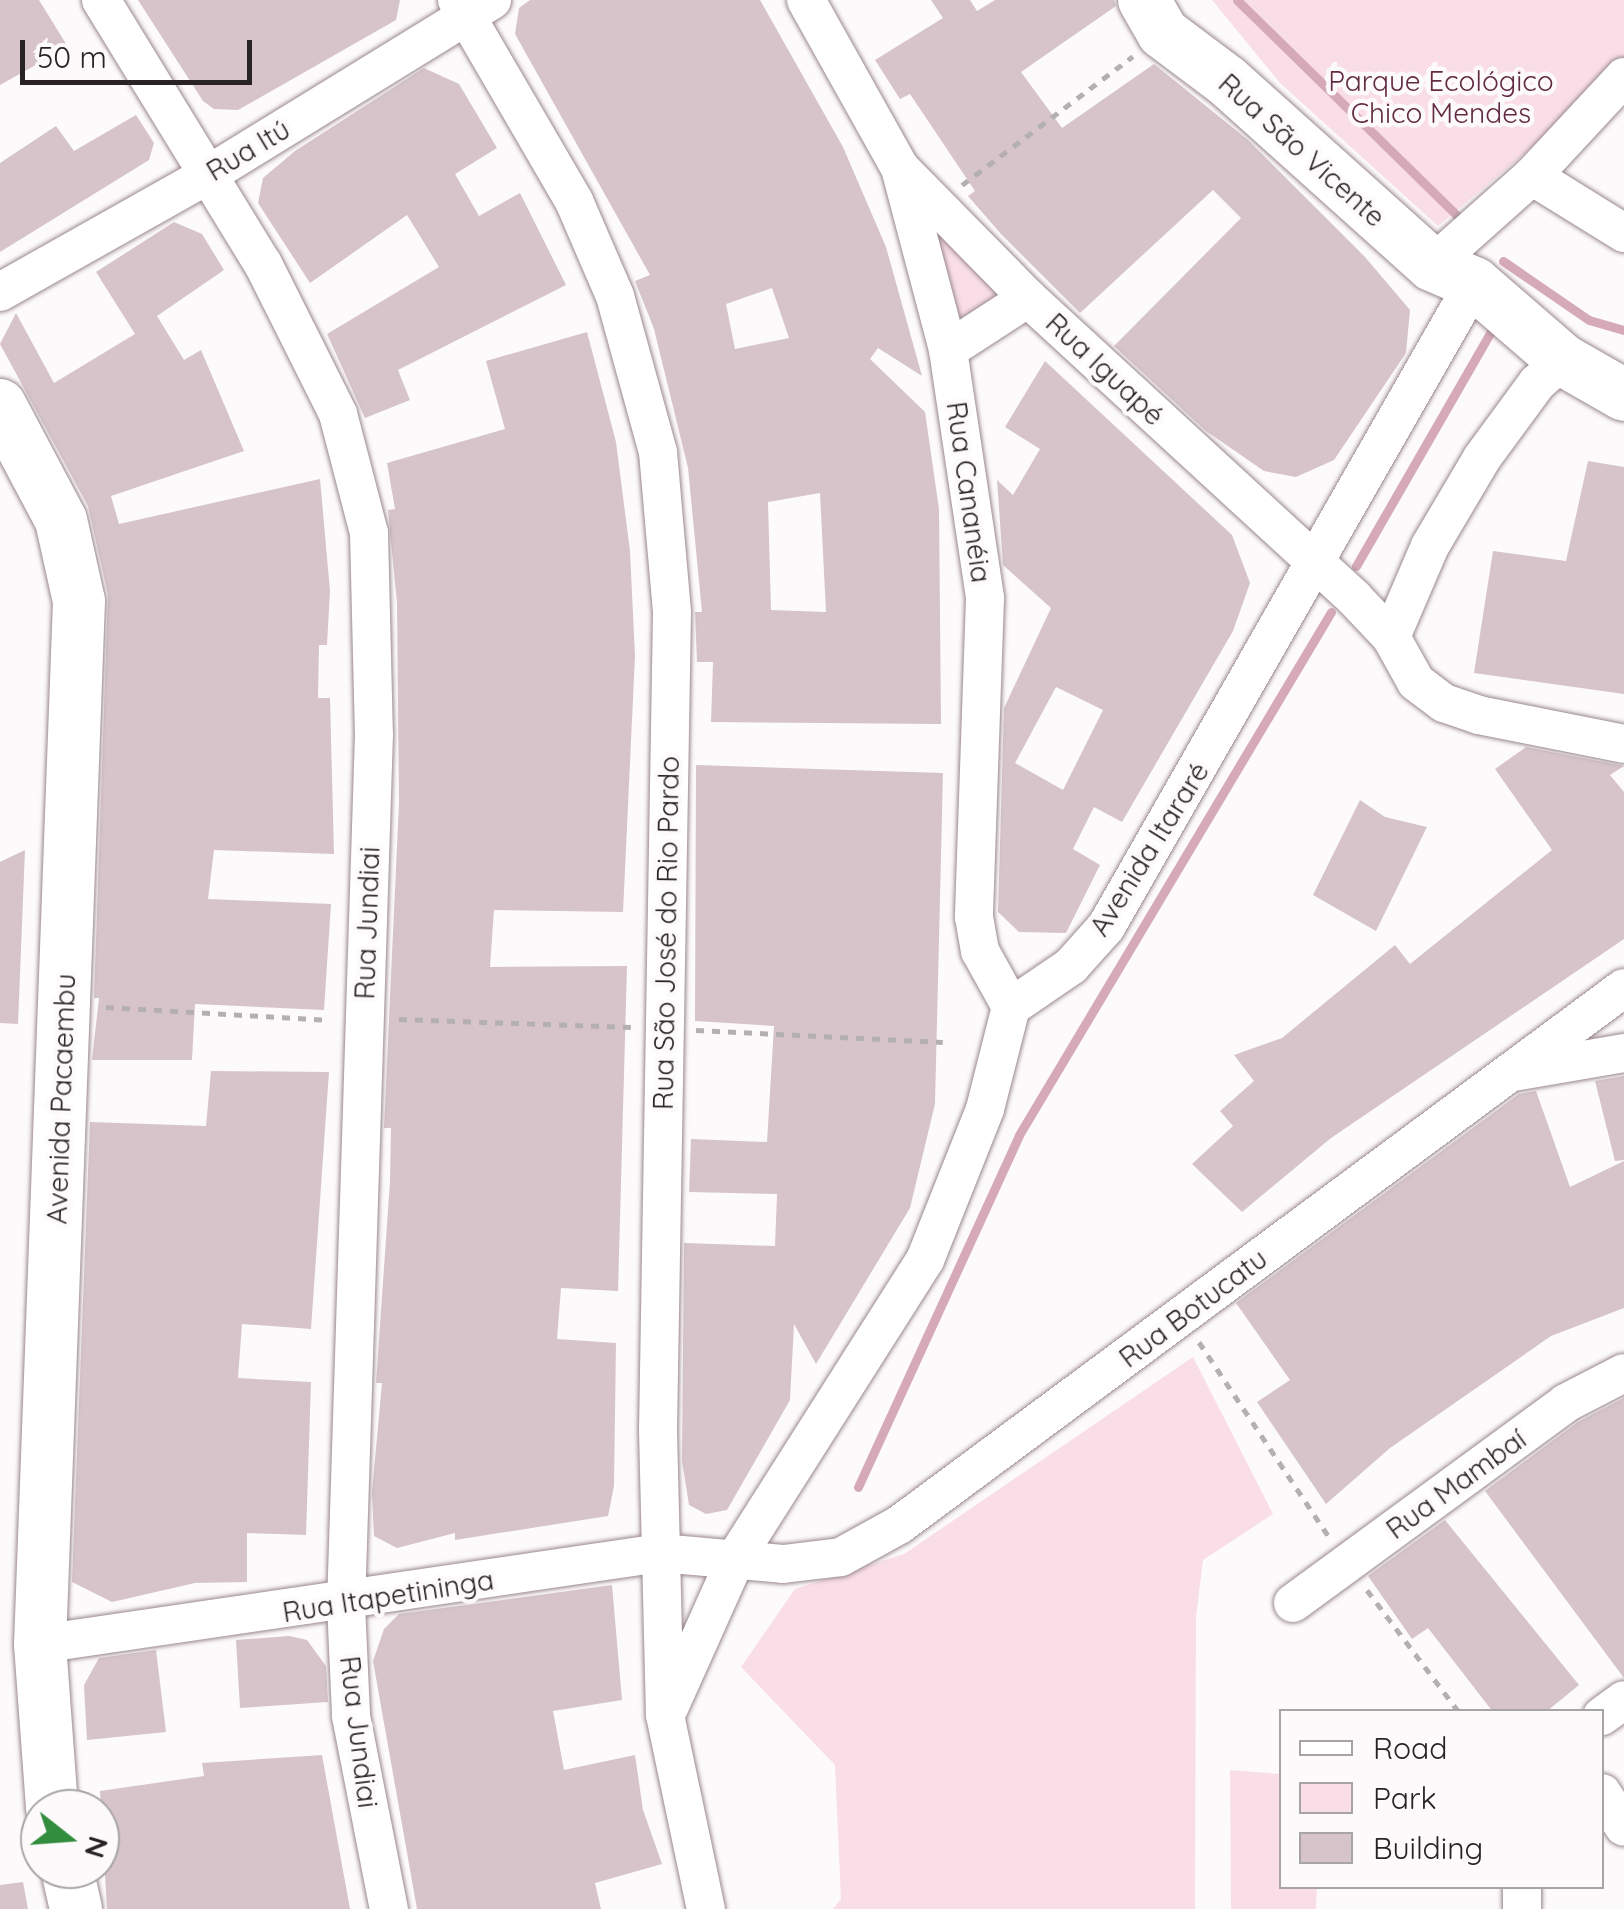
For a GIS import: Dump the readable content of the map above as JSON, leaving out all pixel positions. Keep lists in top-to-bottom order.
{
  "streets": {
    "main road": ["Rua São Vicente", "Avenida Pacaembu"],
    "street": [
      "Rua Itú",
      "Rua Iguapé",
      "Rua Cananéia",
      "Avenida Itararé",
      "Rua Jundiai",
      "Rua São José do Rio Pardo",
      "Rua Botucatu",
      "Rua Mambaí",
      "Rua Itapetininga"
    ]
  },
  "crossings": [
    ["Rua Itú", "Rua Jundiai"],
    ["Rua Itú", "Rua São José do Rio Pardo"],
    ["Rua São Vicente", "Avenida Itararé"],
    ["Rua Iguapé", "Rua Cananéia"],
    ["Rua Iguapé", "Avenida Itararé"],
    ["Rua Cananéia", "Avenida Itararé"],
    ["Rua Jundiai", "Rua Itapetininga"],
    ["Rua São José do Rio Pardo", "Rua Itapetininga"],
    ["Avenida Pacaembu", "Rua Itapetininga"],
    ["Rua Botucatu", "Rua Itapetininga"]
  ],
  "parks": ["Parque Ecológico Chico Mendes"],
  "legend": ["Road", "Park", "Building"],
  "scale_bar": "50 m",
  "north": "right"
}
